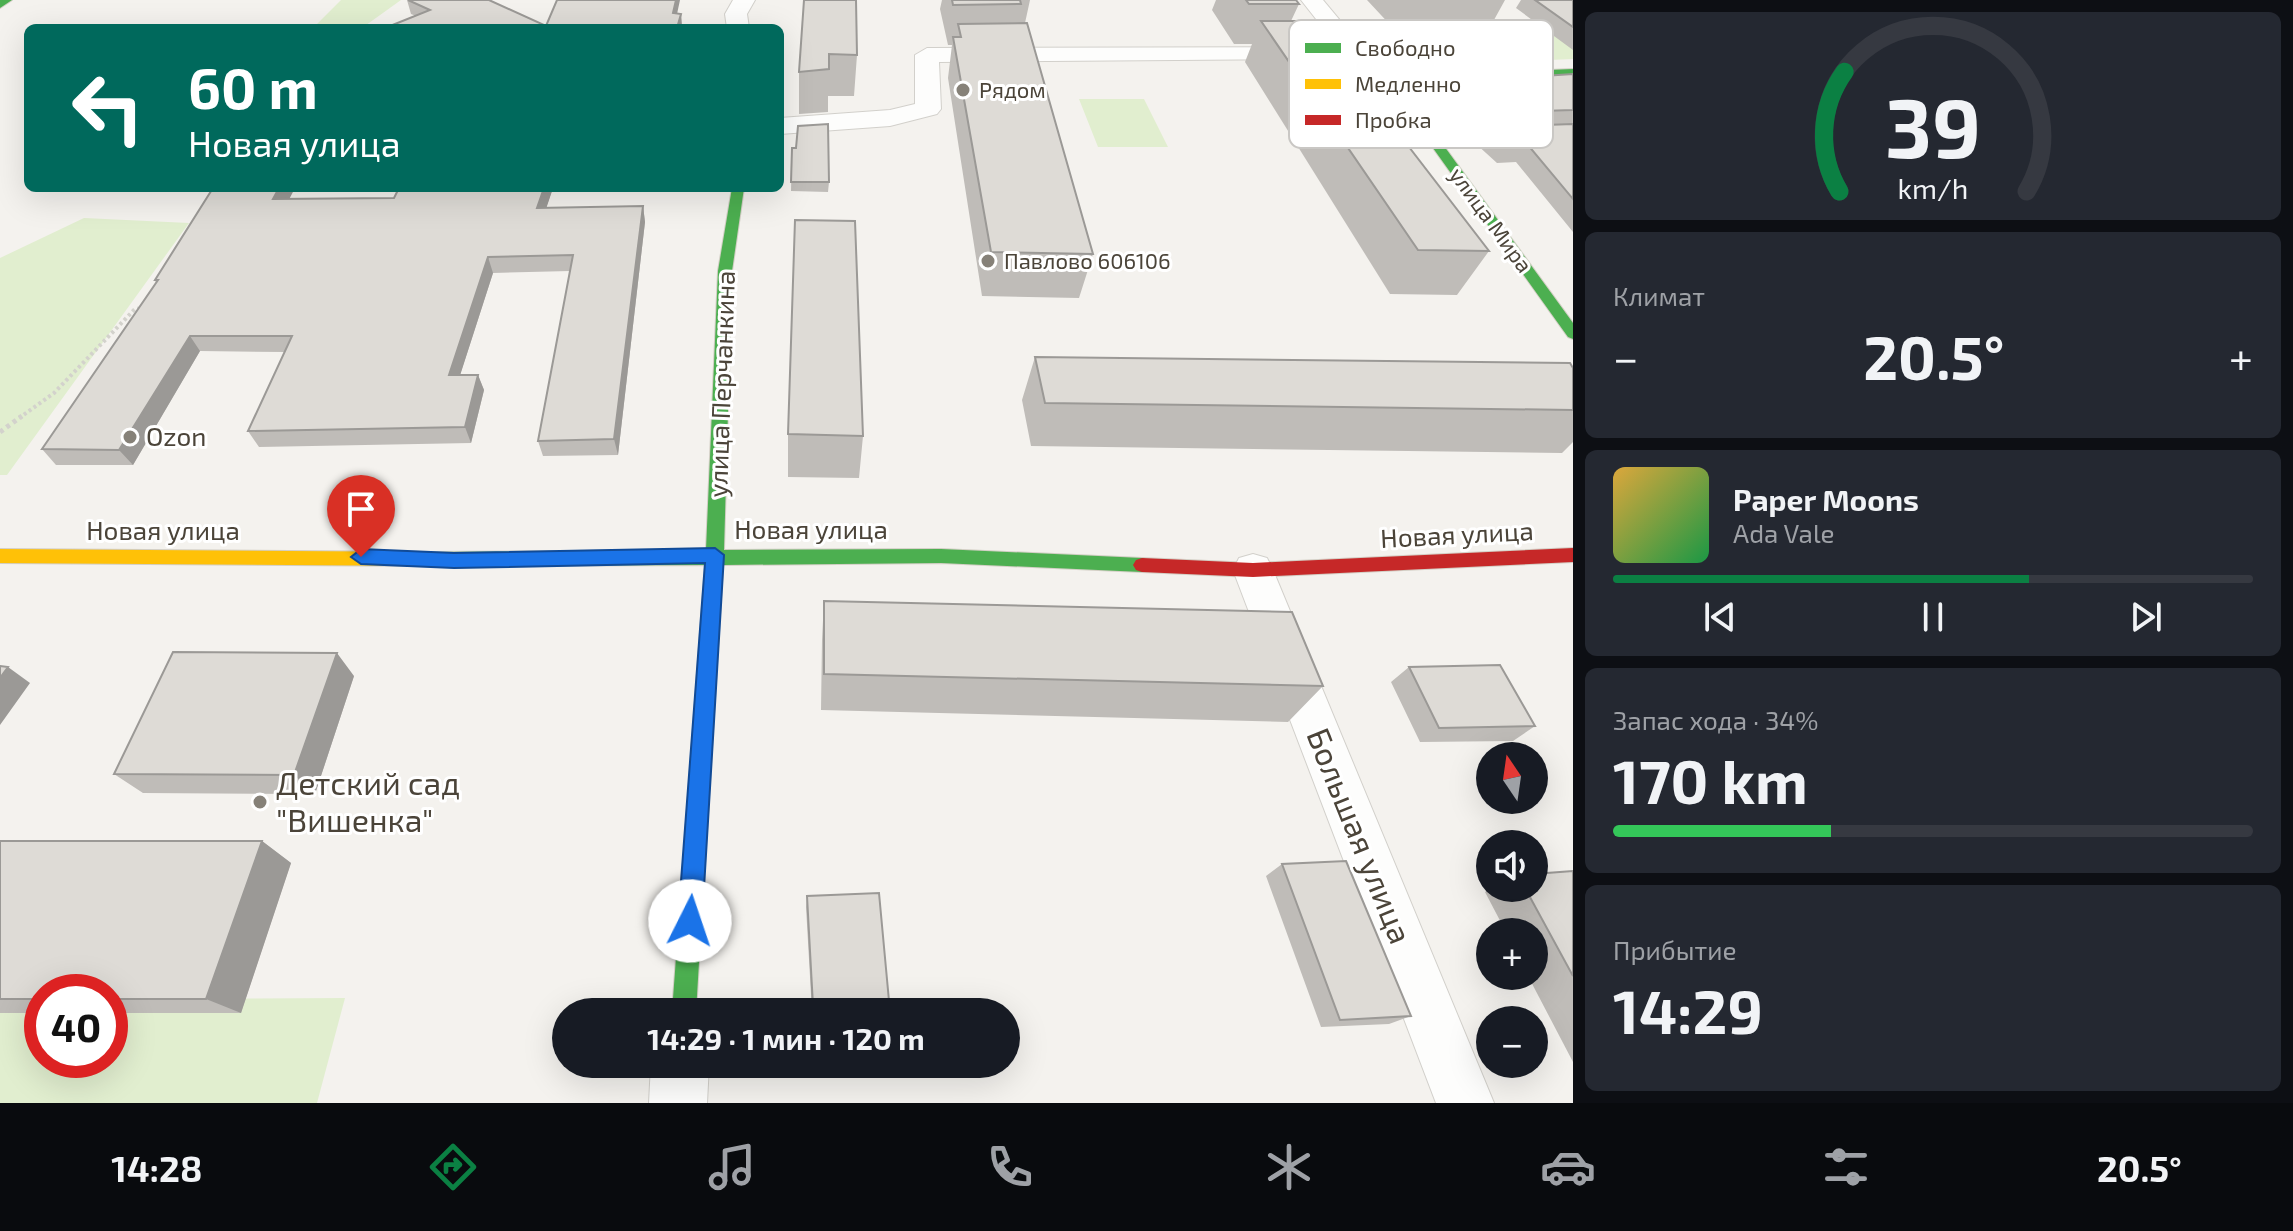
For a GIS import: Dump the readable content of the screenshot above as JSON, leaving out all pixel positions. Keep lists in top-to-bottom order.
{
  "streets": {
    "street": [
      "улица Мира",
      "улица Перчанкина",
      "Новая улица",
      "Большая улица"
    ]
  },
  "crossings": [
    ["улица Перчанкина", "Новая улица"],
    ["Новая улица", "Большая улица"]
  ],
  "places": [
    "Рядом",
    "Павлово 606106",
    "Ozon",
    "Детский сад \"Вишенка\""
  ],
  "legend": ["Свободно", "Медленно", "Пробка"],
  "north": "top",
  "page": {
    "turn": ["60 m", "Новая улица"],
    "tile": [
      "Климат",
      ["Запас хода · 34%", "170 km"],
      ["Прибытие", "14:29"]
    ],
    "heat": ["−", "20.5°", "+"],
    "song": ["Paper Moons", "Ada Vale"],
    "map_buttons": ["+", "−"],
    "limit": "40",
    "trip": "14:29 · 1 мин · 120 m",
    "tabs": ["14:28", "20.5°"],
    "gauge": ["39", "km/h"]
  }
}
